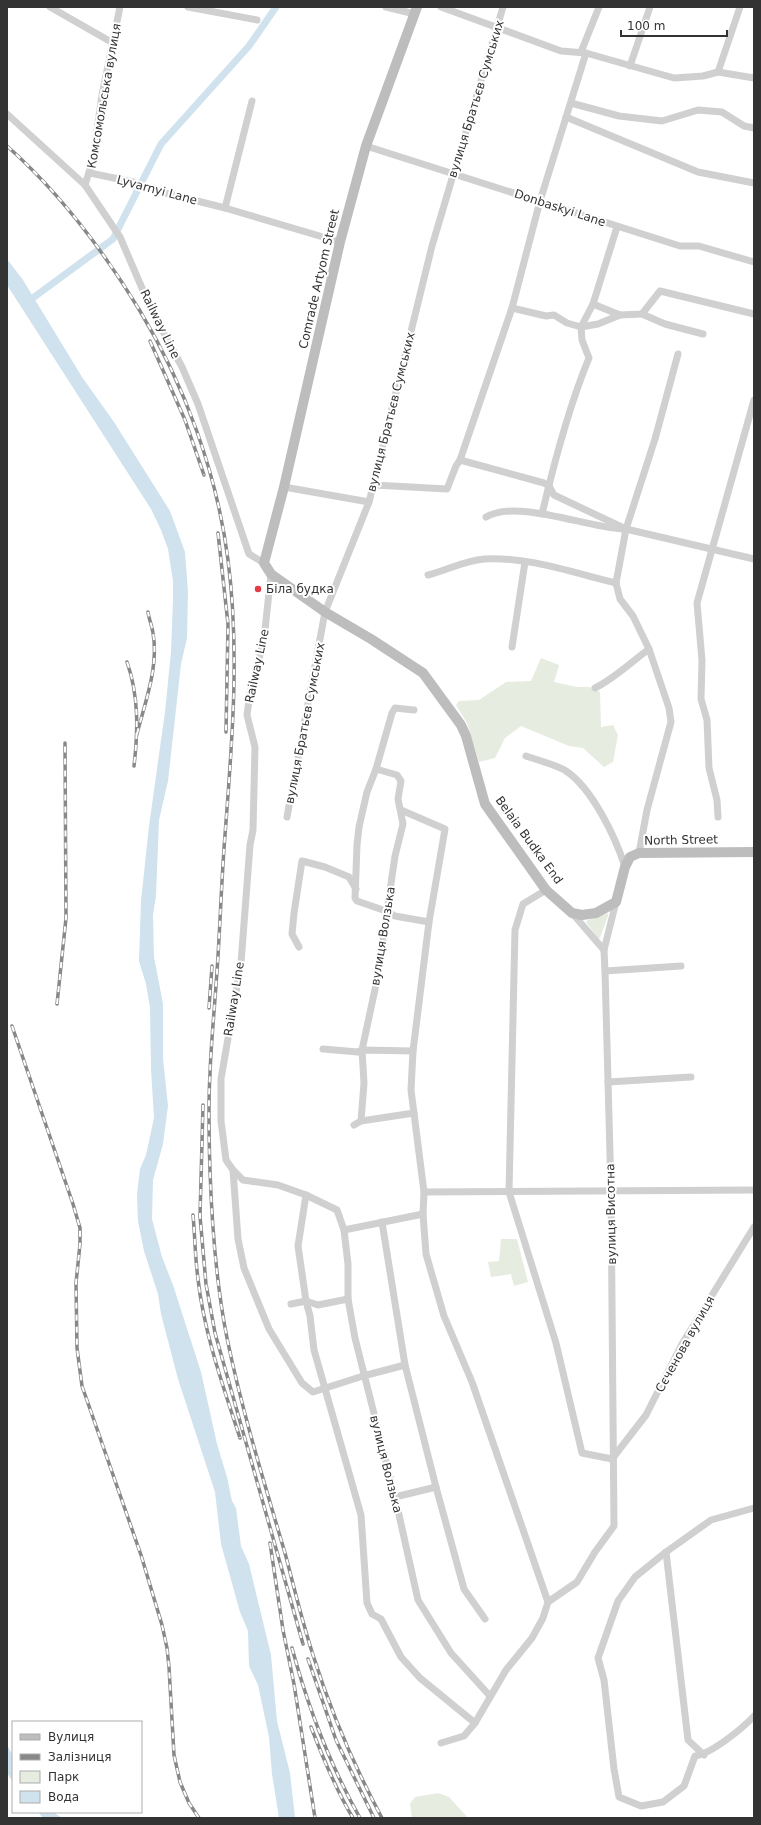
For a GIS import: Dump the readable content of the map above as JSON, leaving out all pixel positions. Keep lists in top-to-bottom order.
{
  "streets": {
    "street": [
      "Комсомольська вулиця",
      "вулиця Братьєв Сумських",
      "Lyvarnyi Lane",
      "Donbaskyi Lane",
      "Comrade Artyom Street",
      "Railway Line",
      "Belaia Budka End",
      "North Street",
      "вулиця Волзька",
      "вулиця Висотна",
      "Сєченова вулиця"
    ]
  },
  "crossings": [
    ["Комсомольська вулиця", "Lyvarnyi Lane"],
    ["Комсомольська вулиця", "Railway Line"],
    ["вулиця Братьєв Сумських", "Donbaskyi Lane"],
    ["вулиця Братьєв Сумських", "Belaia Budka End"],
    ["Lyvarnyi Lane", "Comrade Artyom Street"],
    ["Donbaskyi Lane", "Comrade Artyom Street"],
    ["Comrade Artyom Street", "Railway Line"],
    ["Comrade Artyom Street", "Belaia Budka End"],
    ["Railway Line", "Belaia Budka End"],
    ["North Street", "вулиця Висотна"],
    ["вулиця Висотна", "Сєченова вулиця"]
  ],
  "places": ["Біла будка"],
  "legend": [
    "Вулиця",
    "Залізниця",
    "Парк",
    "Вода"
  ],
  "scale_bar": "100 m"
}
